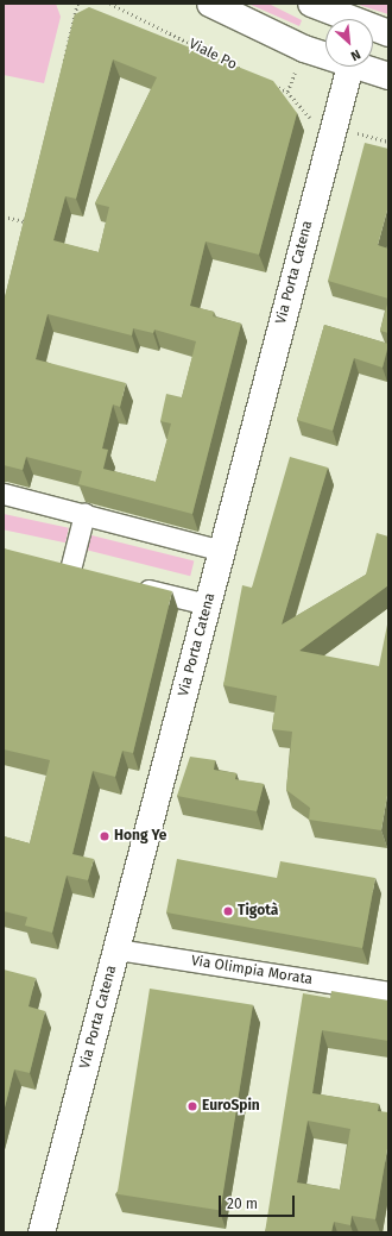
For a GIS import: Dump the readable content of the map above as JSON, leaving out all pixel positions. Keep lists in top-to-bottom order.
{
  "streets": {
    "main road": ["Via Porta Catena"],
    "street": ["Via Olimpia Morata"],
    "path": ["Viale Po"]
  },
  "crossings": [
    ["Via Porta Catena", "Via Olimpia Morata"]
  ],
  "places": ["Hong Ye", "Tigotà", "EuroSpin"],
  "scale_bar": "20 m",
  "north": "bottom right"
}
